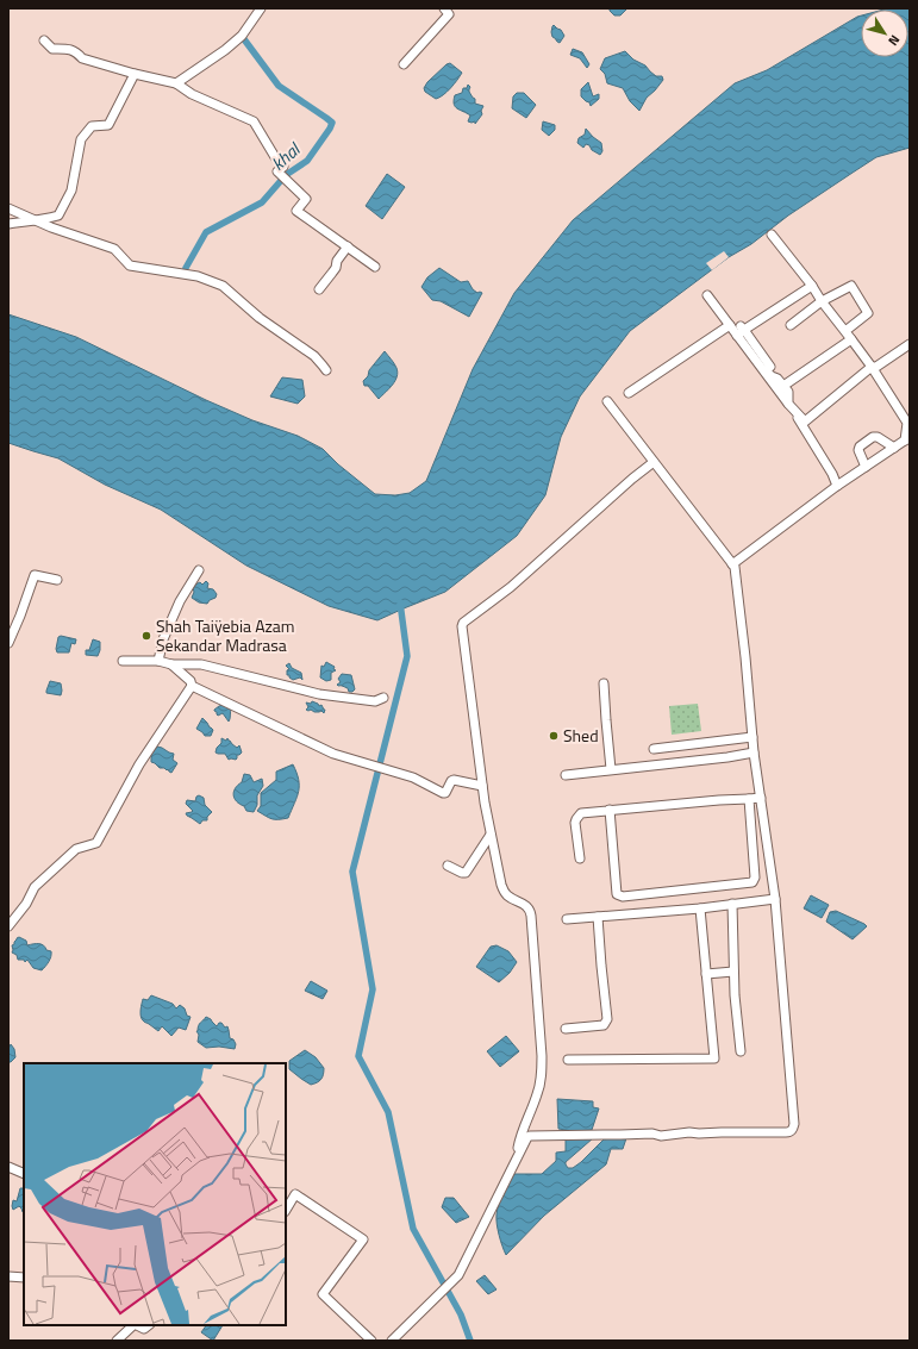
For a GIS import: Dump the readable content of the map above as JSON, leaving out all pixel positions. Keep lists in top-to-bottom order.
{
  "water": ["khal"],
  "places": ["Shah Taiÿebia Azam Sekandar Madrasa", "Shed"],
  "north": "bottom right"
}
